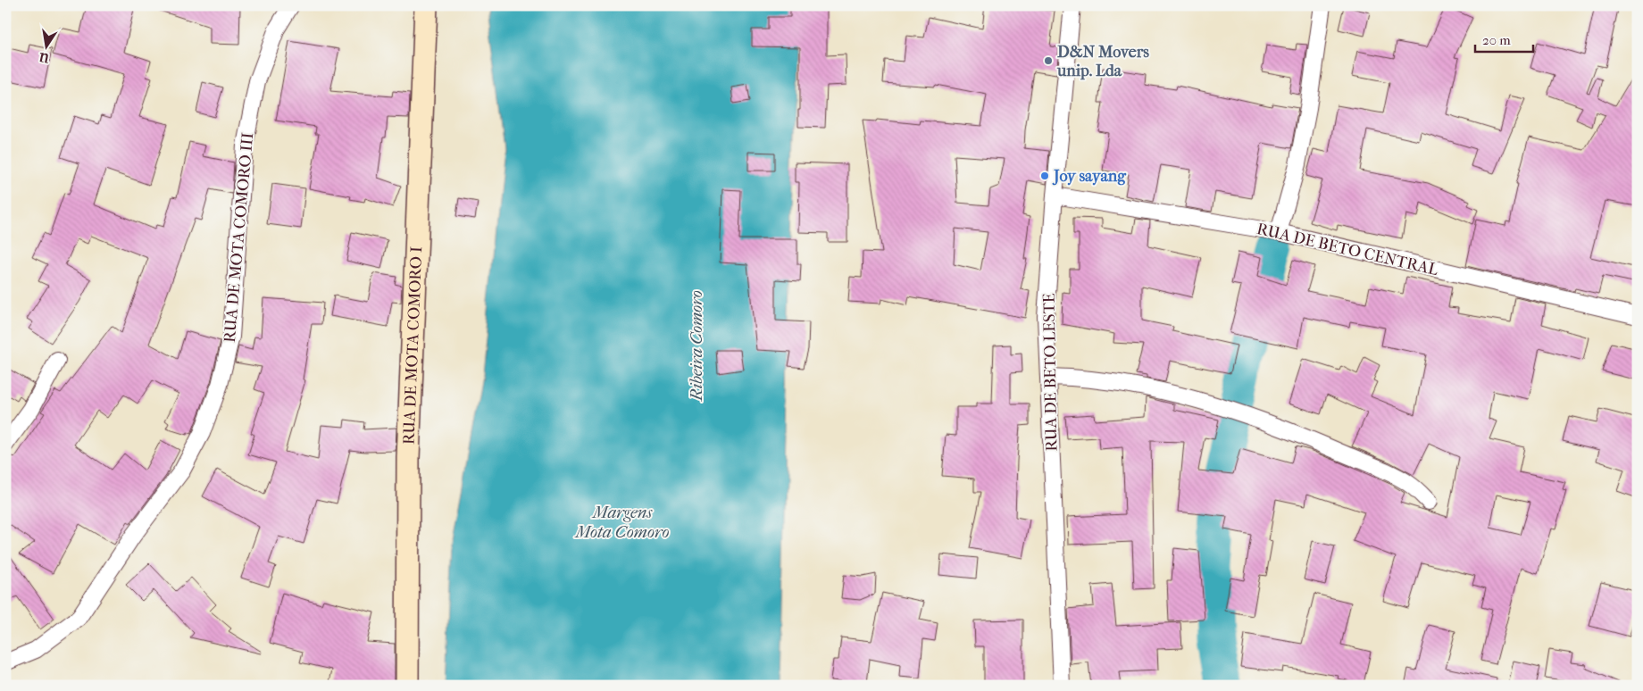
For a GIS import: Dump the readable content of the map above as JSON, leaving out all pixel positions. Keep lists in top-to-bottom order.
{
  "streets": {
    "street": [
      "RUA DE MOTA COMORO III",
      "RUA DE BETO CENTRAL",
      "RUA DE MOTA COMORO I",
      "RUA DE BETO LESTE"
    ]
  },
  "crossings": [
    ["RUA DE BETO CENTRAL", "RUA DE BETO LESTE"]
  ],
  "water": ["Ribeira Comoro", "Margens Mota Comoro"],
  "places": ["D&N Movers unip. Lda", "Joy sayang"],
  "scale_bar": "20 m",
  "north": "bottom"
}
